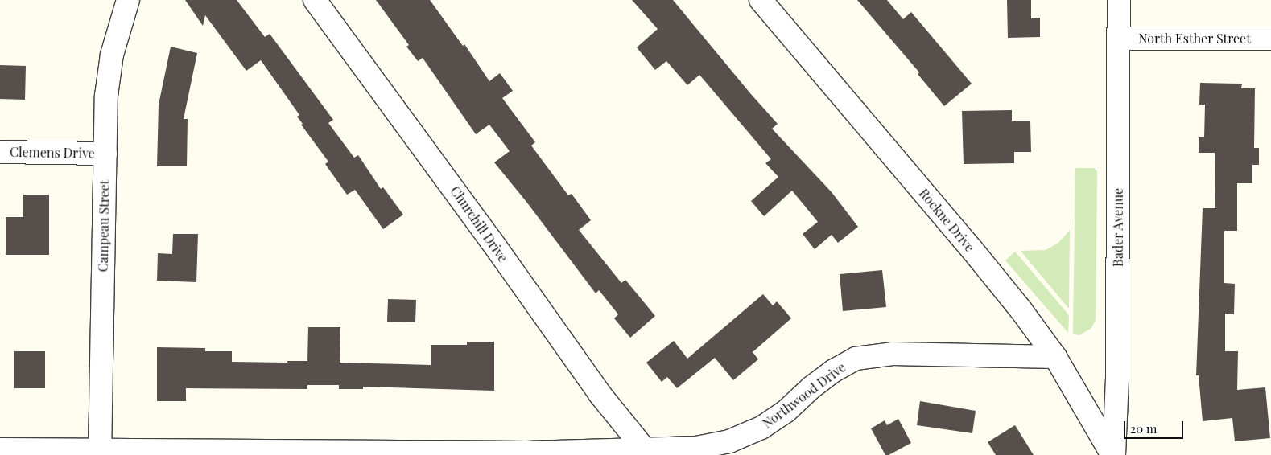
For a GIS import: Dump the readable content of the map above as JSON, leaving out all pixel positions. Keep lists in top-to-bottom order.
{
  "streets": {
    "street": [
      "North Esther Street",
      "Clemens Drive",
      "Rockne Drive",
      "Churchill Drive",
      "Campeau Street",
      "Bader Avenue",
      "Northwood Drive"
    ]
  },
  "crossings": [
    ["North Esther Street", "Bader Avenue"],
    ["Clemens Drive", "Campeau Street"],
    ["Rockne Drive", "Bader Avenue"],
    ["Rockne Drive", "Northwood Drive"],
    ["Churchill Drive", "Northwood Drive"],
    ["Campeau Street", "Northwood Drive"]
  ],
  "scale_bar": "20 m"
}
